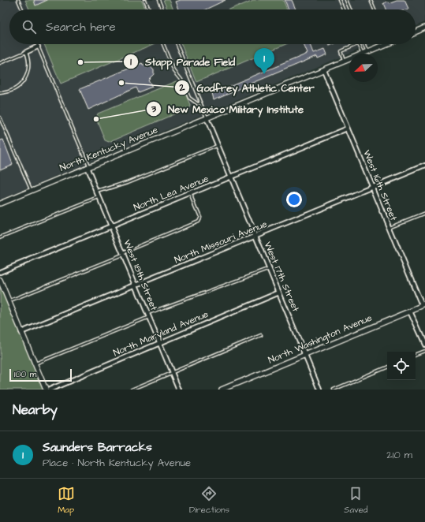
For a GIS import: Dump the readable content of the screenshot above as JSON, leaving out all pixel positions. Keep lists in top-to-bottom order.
{
  "streets": {
    "street": [
      "North Kentucky Avenue",
      "West 16th Street",
      "North Lea Avenue",
      "North Missouri Avenue",
      "West 18th Street",
      "West 17th Street",
      "North Maryland Avenue",
      "North Washington Avenue"
    ]
  },
  "crossings": [
    ["North Kentucky Avenue", "West 16th Street"],
    ["North Kentucky Avenue", "West 18th Street"],
    ["North Kentucky Avenue", "West 17th Street"],
    ["West 16th Street", "North Lea Avenue"],
    ["West 16th Street", "North Missouri Avenue"],
    ["West 16th Street", "North Washington Avenue"],
    ["North Lea Avenue", "West 18th Street"],
    ["North Lea Avenue", "West 17th Street"],
    ["North Missouri Avenue", "West 18th Street"],
    ["North Missouri Avenue", "West 17th Street"],
    ["West 18th Street", "North Maryland Avenue"],
    ["West 17th Street", "North Maryland Avenue"],
    ["West 17th Street", "North Washington Avenue"]
  ],
  "places": ["Stapp Parade Field", "Godfrey Athletic Center", "New Mexico Military Institute"],
  "scale_bar": "100 m",
  "north": "bottom left",
  "page": {
    "search": "Search here",
    "pins": "1",
    "scale": "100 m",
    "heading": "Nearby",
    "list": [
      {
        "mark": "1",
        "name": "Saunders Barracks",
        "note": "Place · North Kentucky Avenue",
        "value": "210 m"
      }
    ],
    "nav": ["Map", "Directions", "Saved"]
  }
}
